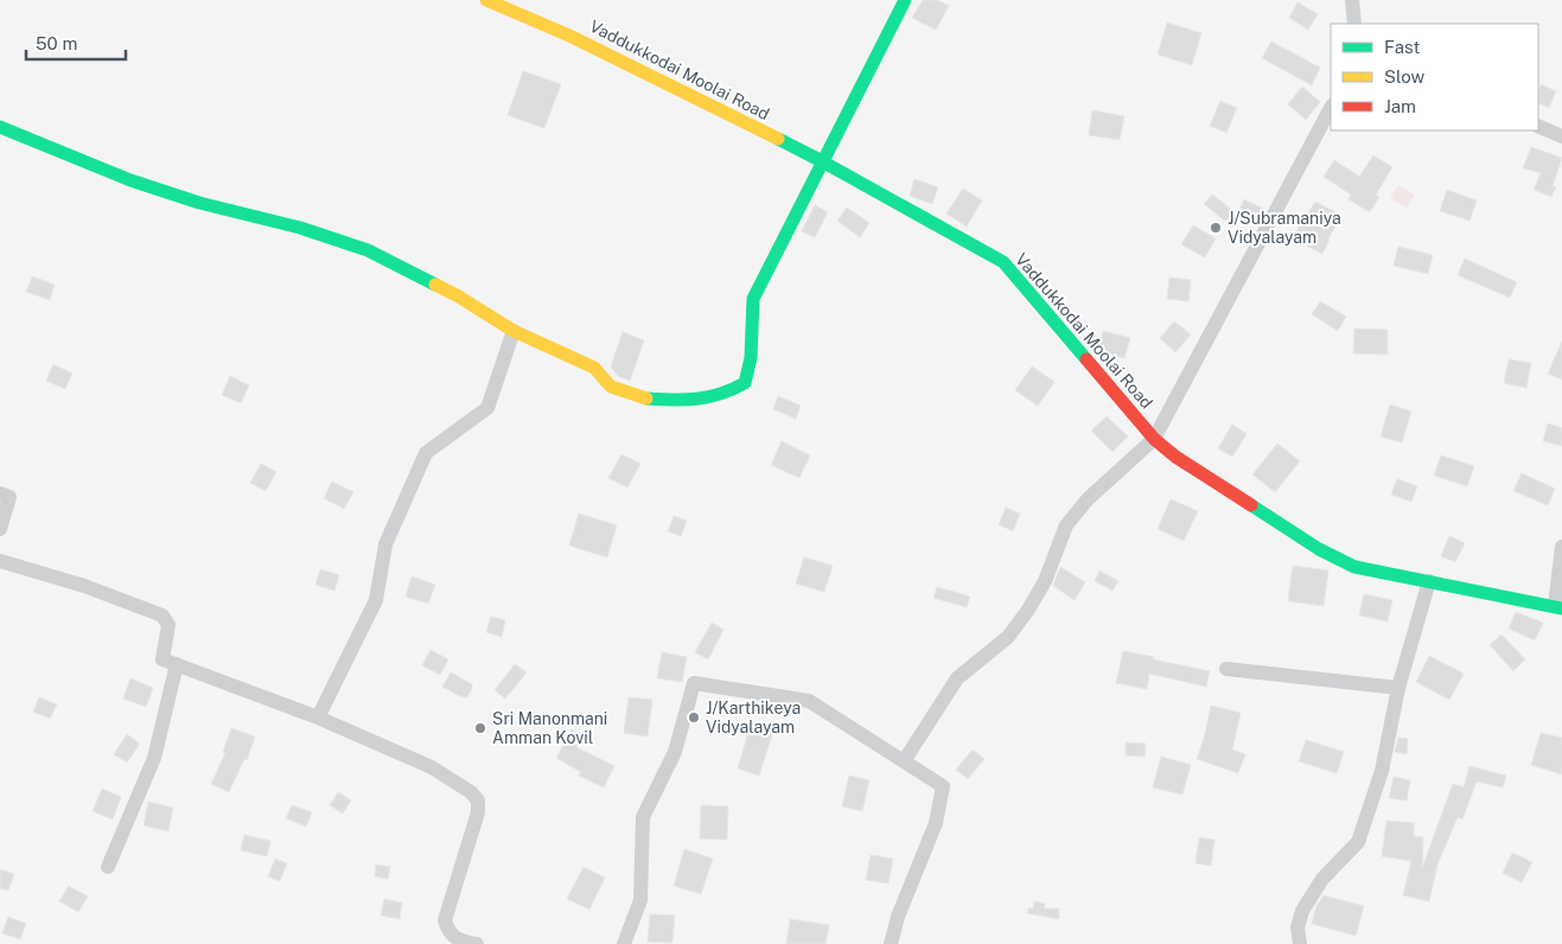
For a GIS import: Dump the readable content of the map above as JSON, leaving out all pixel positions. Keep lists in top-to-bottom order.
{
  "streets": {
    "street": ["Vaddukkodai Moolai Road"]
  },
  "places": ["J/Subramaniya Vidyalayam", "J/Karthikeya Vidyalayam", "Sri Manonmani Amman Kovil"],
  "legend": ["Fast", "Slow", "Jam"],
  "scale_bar": "50 m"
}
